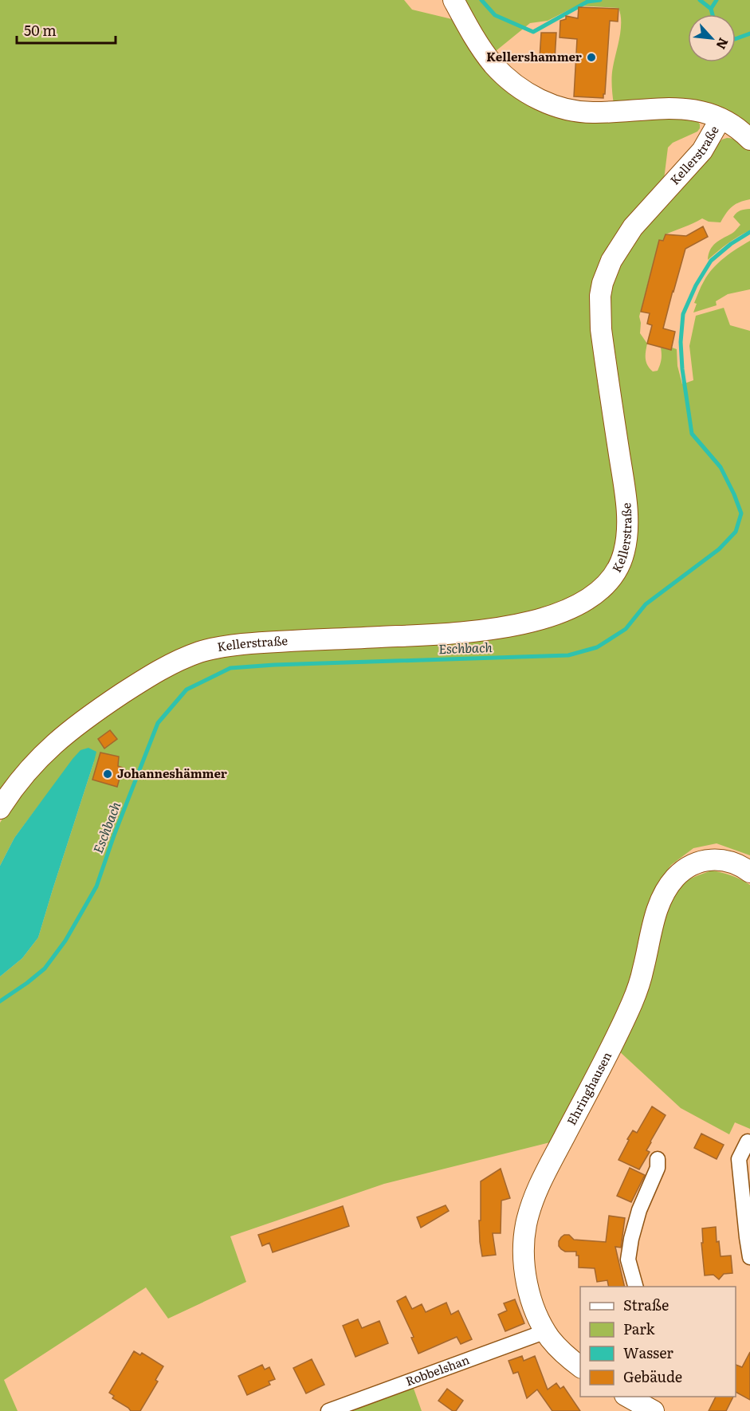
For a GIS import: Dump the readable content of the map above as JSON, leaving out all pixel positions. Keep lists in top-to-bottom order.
{
  "streets": {
    "main road": ["Kellerstraße", "Ehringhausen"],
    "street": ["Robbelshan"]
  },
  "crossings": [
    ["Ehringhausen", "Robbelshan"]
  ],
  "water": ["Eschbach"],
  "places": ["Kellershammer", "Johanneshämmer"],
  "legend": [
    "Straße",
    "Park",
    "Wasser",
    "Gebäude"
  ],
  "scale_bar": "50 m",
  "north": "bottom right"
}
